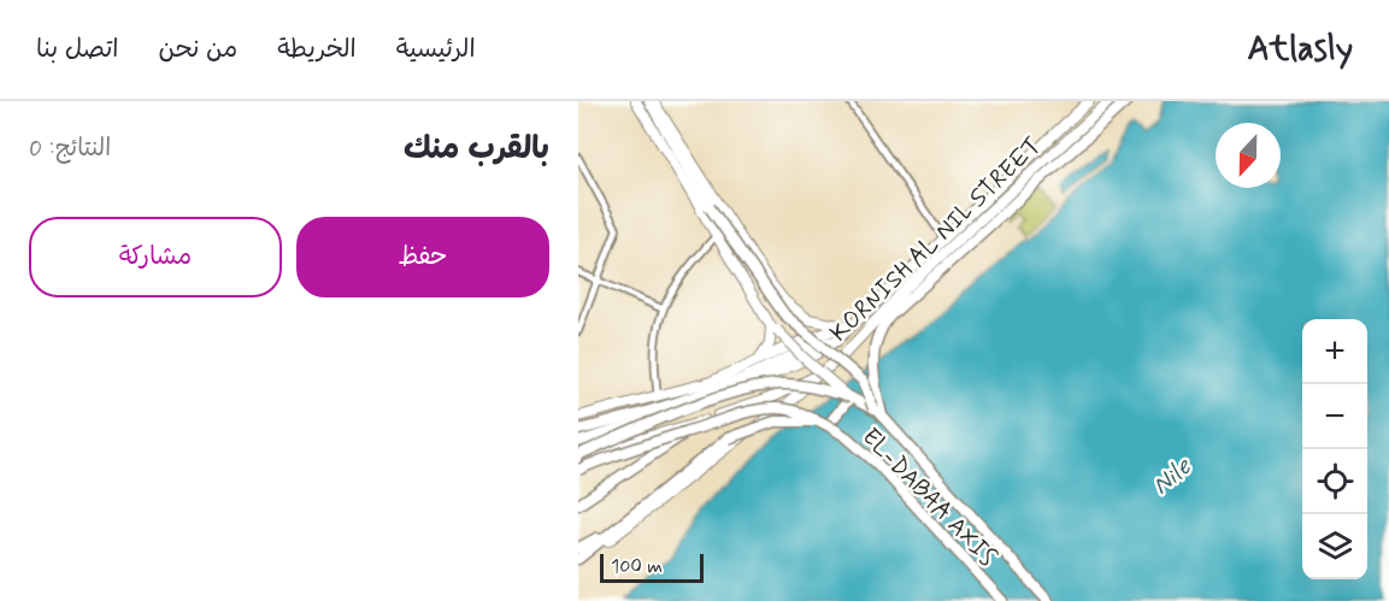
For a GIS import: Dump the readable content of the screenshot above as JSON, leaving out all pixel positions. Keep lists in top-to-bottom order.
{
  "streets": {
    "highway": ["EL-DABAA AXIS"],
    "main road": ["KORNISH AL NIL STREET"]
  },
  "water": ["Nile"],
  "scale_bar": "100 m",
  "north": "bottom",
  "page": {
    "header": "Atlasly",
    "nav": [
      "الرئيسية",
      "الخريطة",
      "من نحن",
      "اتصل بنا"
    ],
    "heading": ["بالقرب منك", "النتائج: 0"],
    "buttons": ["حفظ", "مشاركة"],
    "map_buttons": ["+", "−"],
    "scale": "100 m"
  }
}
